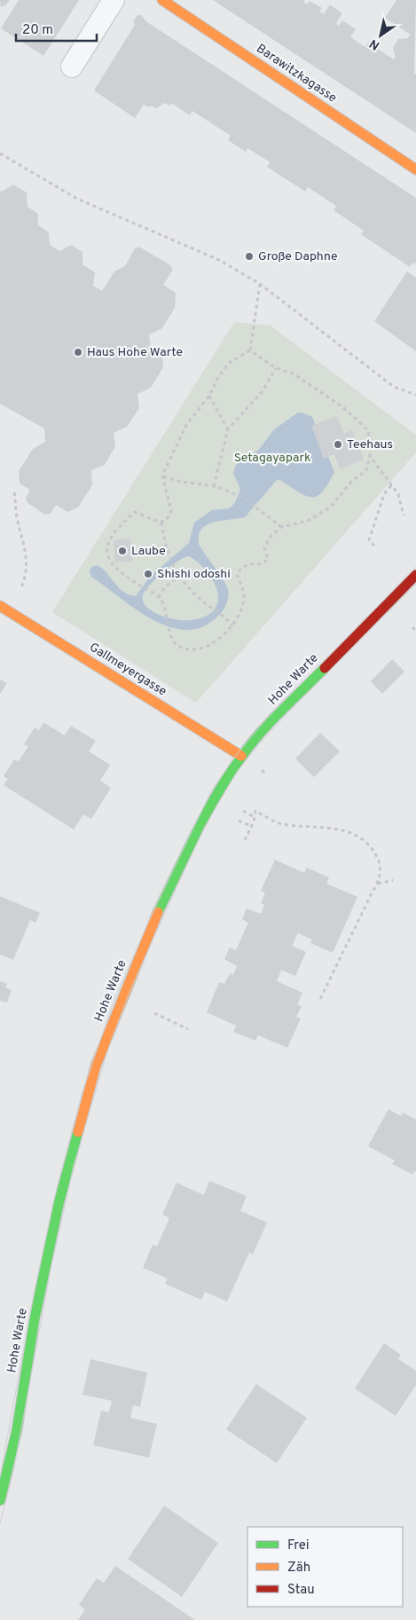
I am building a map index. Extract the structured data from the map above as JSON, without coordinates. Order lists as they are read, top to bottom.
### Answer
{
  "streets": {
    "street": ["Barawitzkagasse", "Gallmeyergasse", "Hohe Warte"]
  },
  "crossings": [
    ["Gallmeyergasse", "Hohe Warte"]
  ],
  "parks": ["Setagayapark"],
  "places": [
    "Große Daphne",
    "Haus Hohe Warte",
    "Teehaus",
    "Laube",
    "Shishi odoshi"
  ],
  "legend": ["Frei", "Zäh", "Stau"],
  "scale_bar": "20 m",
  "north": "bottom left"
}
